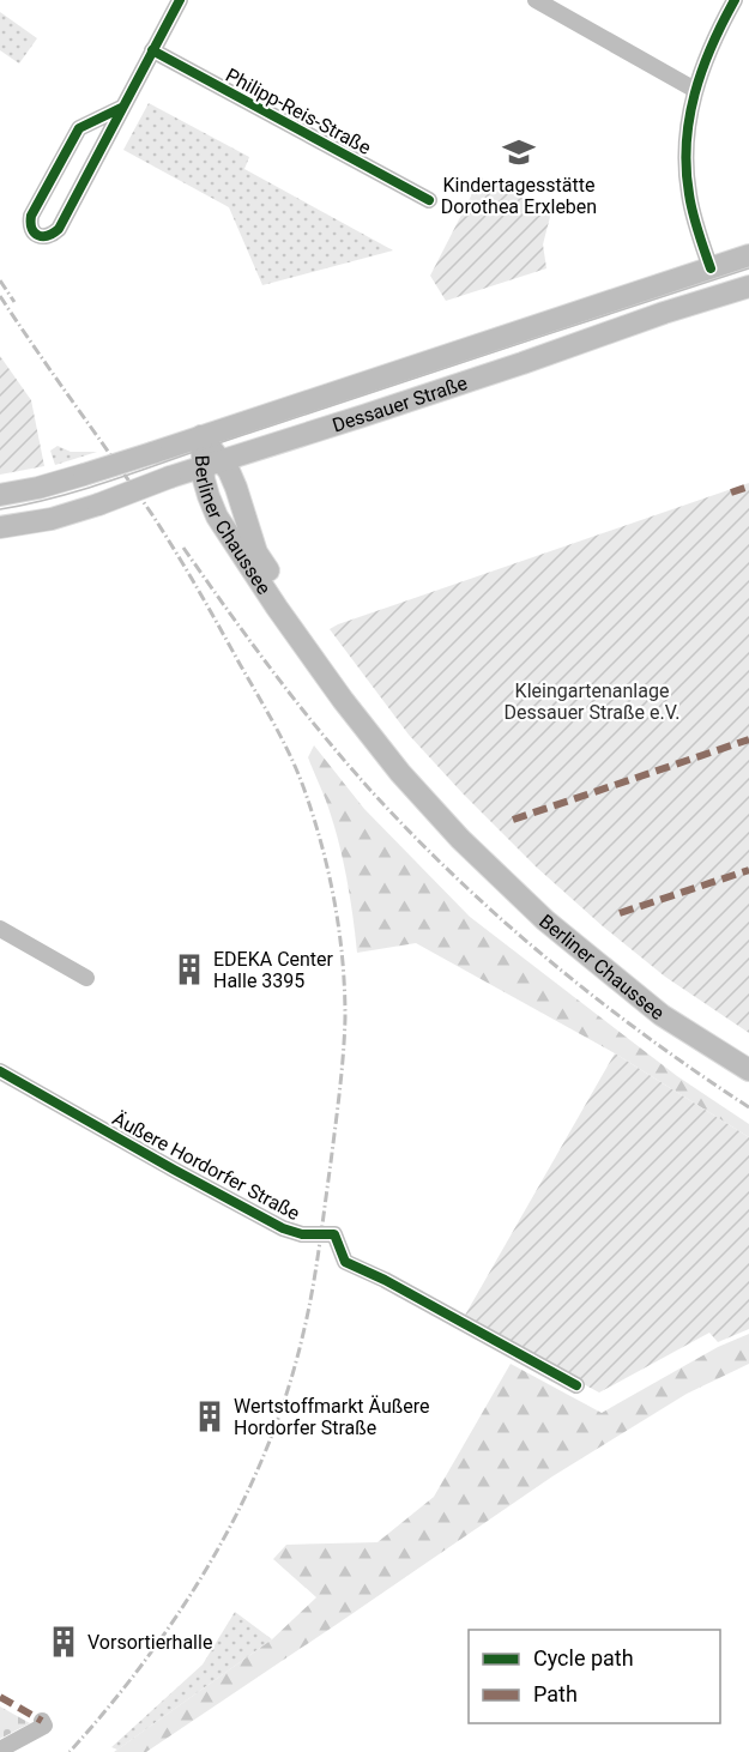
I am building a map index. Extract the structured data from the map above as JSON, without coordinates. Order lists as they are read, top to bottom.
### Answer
{
  "streets": {
    "main road": ["Dessauer Straße", "Berliner Chaussee"],
    "street": ["Philipp-Reis-Straße", "Äußere Hordorfer Straße"]
  },
  "crossings": [
    ["Dessauer Straße", "Berliner Chaussee"]
  ],
  "parks": ["Kleingartenanlage Dessauer Straße e.V."],
  "places": {
    "school or university": ["Kindertagesstätte Dorothea Erxleben"],
    "building": ["EDEKA Center Halle 3395", "Wertstoffmarkt Äußere Hordorfer Straße", "Vorsortierhalle"]
  },
  "legend": ["Cycle path", "Path"]
}
